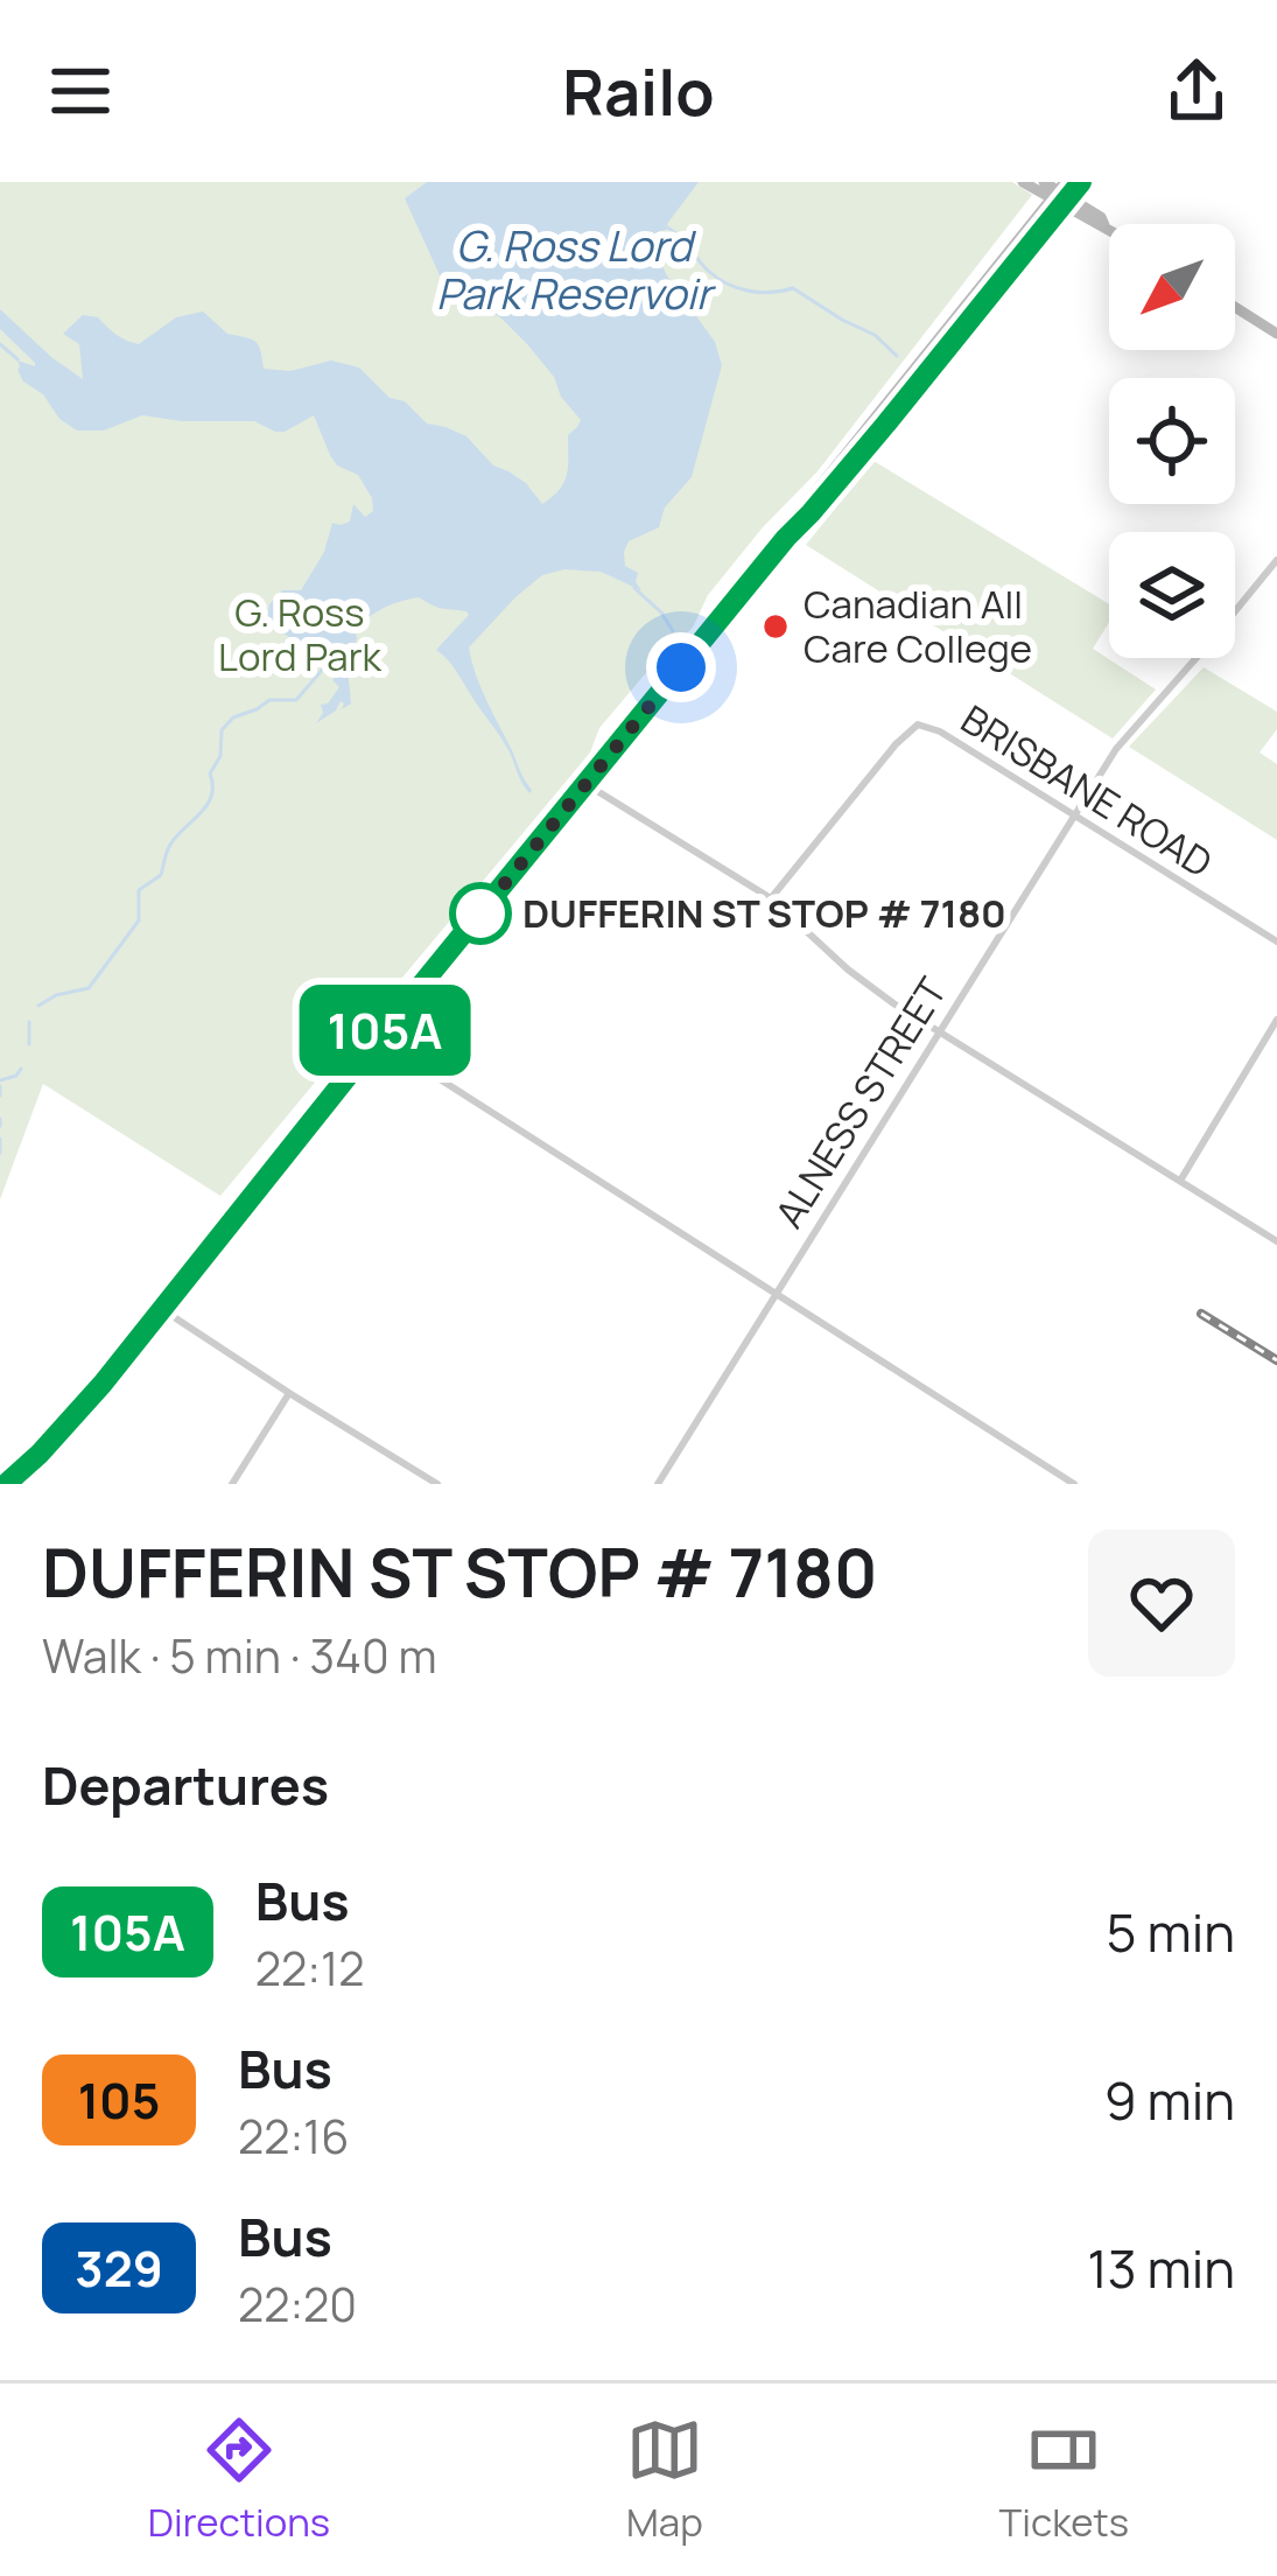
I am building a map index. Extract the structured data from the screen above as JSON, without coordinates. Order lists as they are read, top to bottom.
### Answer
{
  "streets": {
    "street": ["BRISBANE ROAD", "ALNESS STREET"]
  },
  "crossings": [
    ["BRISBANE ROAD", "ALNESS STREET"]
  ],
  "water": ["G. Ross Lord Park Reservoir"],
  "parks": ["G. Ross Lord Park"],
  "places": ["Canadian All Care College", "DUFFERIN ST STOP # 7180"],
  "lines": ["bus line 105A"],
  "north": "bottom left",
  "page": {
    "header": "Railo",
    "on_map": "105A",
    "heading": [
      ["DUFFERIN ST STOP # 7180", "Walk · 5 min · 340 m"],
      "Departures"
    ],
    "list": [
      {
        "mark": "105A",
        "name": "Bus",
        "note": "22:12",
        "value": "5 min"
      },
      {
        "mark": "105",
        "name": "Bus",
        "note": "22:16",
        "value": "9 min"
      },
      {
        "mark": "329",
        "name": "Bus",
        "note": "22:20",
        "value": "13 min"
      }
    ],
    "tabs": ["Directions", "Map", "Tickets"]
  }
}
